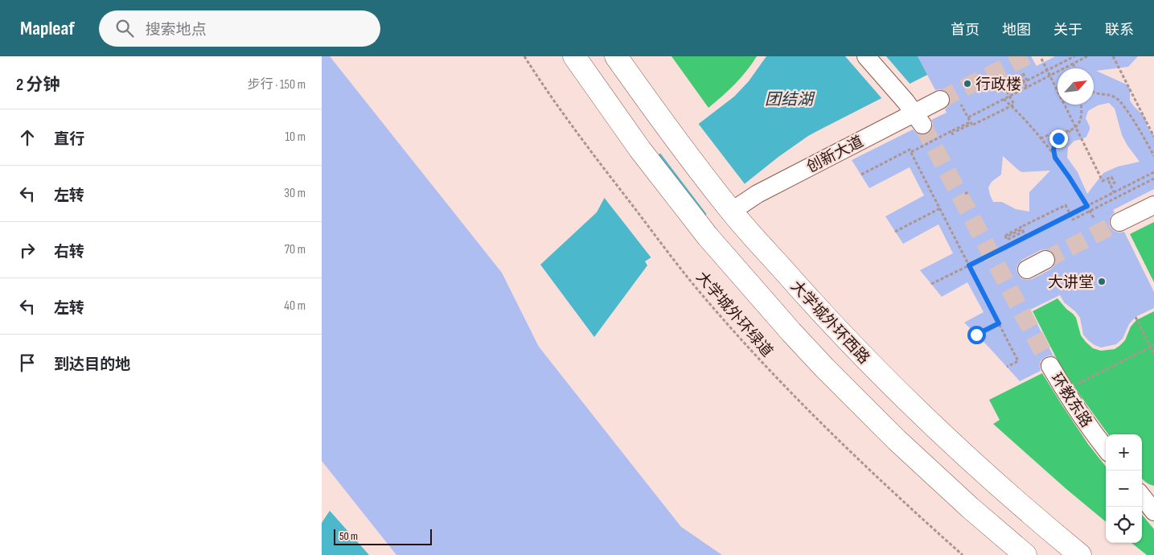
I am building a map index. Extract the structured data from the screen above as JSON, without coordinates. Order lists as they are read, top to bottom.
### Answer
{
  "streets": {
    "main road": ["大学城外环西路"],
    "lane": ["创新大道", "环教东路"],
    "path": ["大学城外环绿道"]
  },
  "crossings": [
    ["创新大道", "大学城外环西路"]
  ],
  "water": ["团结湖"],
  "places": ["行政楼", "大讲堂"],
  "scale_bar": "50 m",
  "north": "top right",
  "page": {
    "header": "Mapleaf",
    "search": "搜索地点",
    "nav": [
      "首页",
      "地图",
      "关于",
      "联系"
    ],
    "heading": ["2 分钟", "步行 · 150 m"],
    "list": [
      ["直行", "10 m"],
      ["左转", "30 m"],
      ["右转", "70 m"],
      ["左转", "40 m"],
      "到达目的地"
    ],
    "map_buttons": ["+", "−"],
    "scale": "50 m"
  }
}
